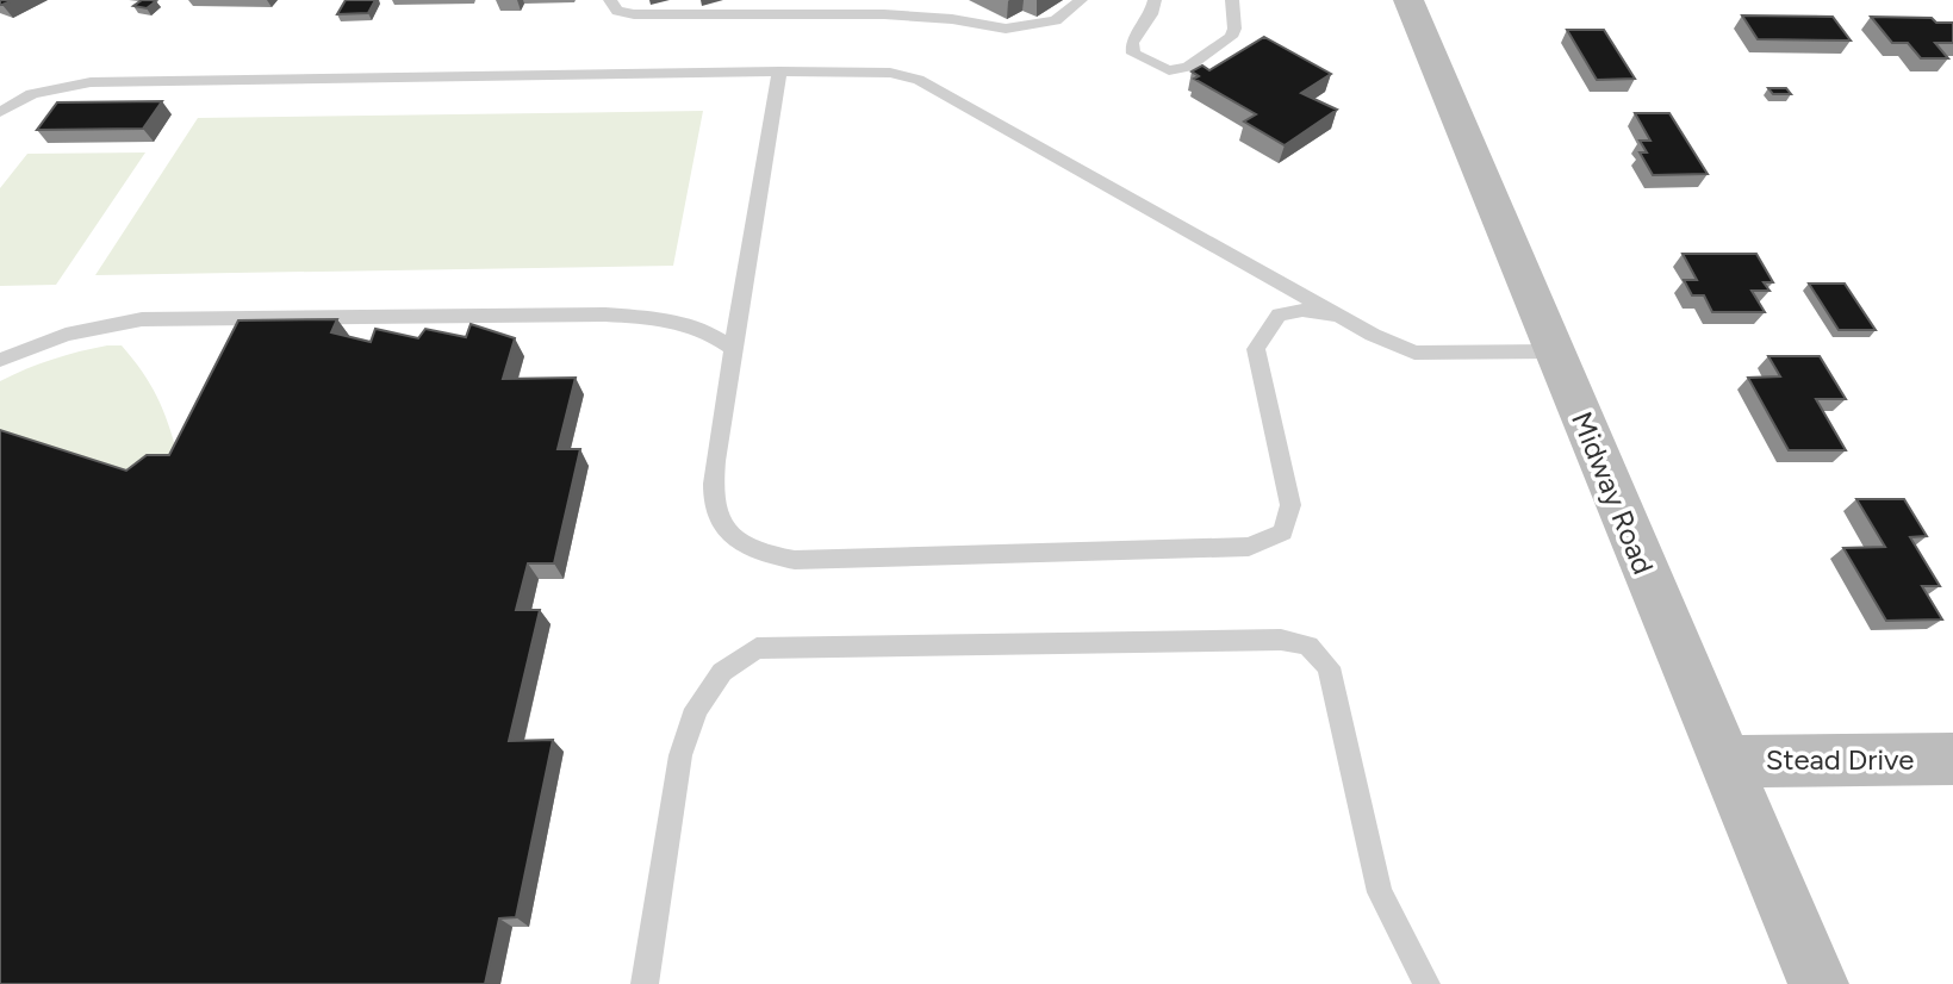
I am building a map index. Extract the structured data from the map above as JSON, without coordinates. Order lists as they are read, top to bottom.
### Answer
{
  "streets": {
    "main road": ["Midway Road", "Stead Drive"]
  },
  "crossings": [
    ["Midway Road", "Stead Drive"]
  ]
}
